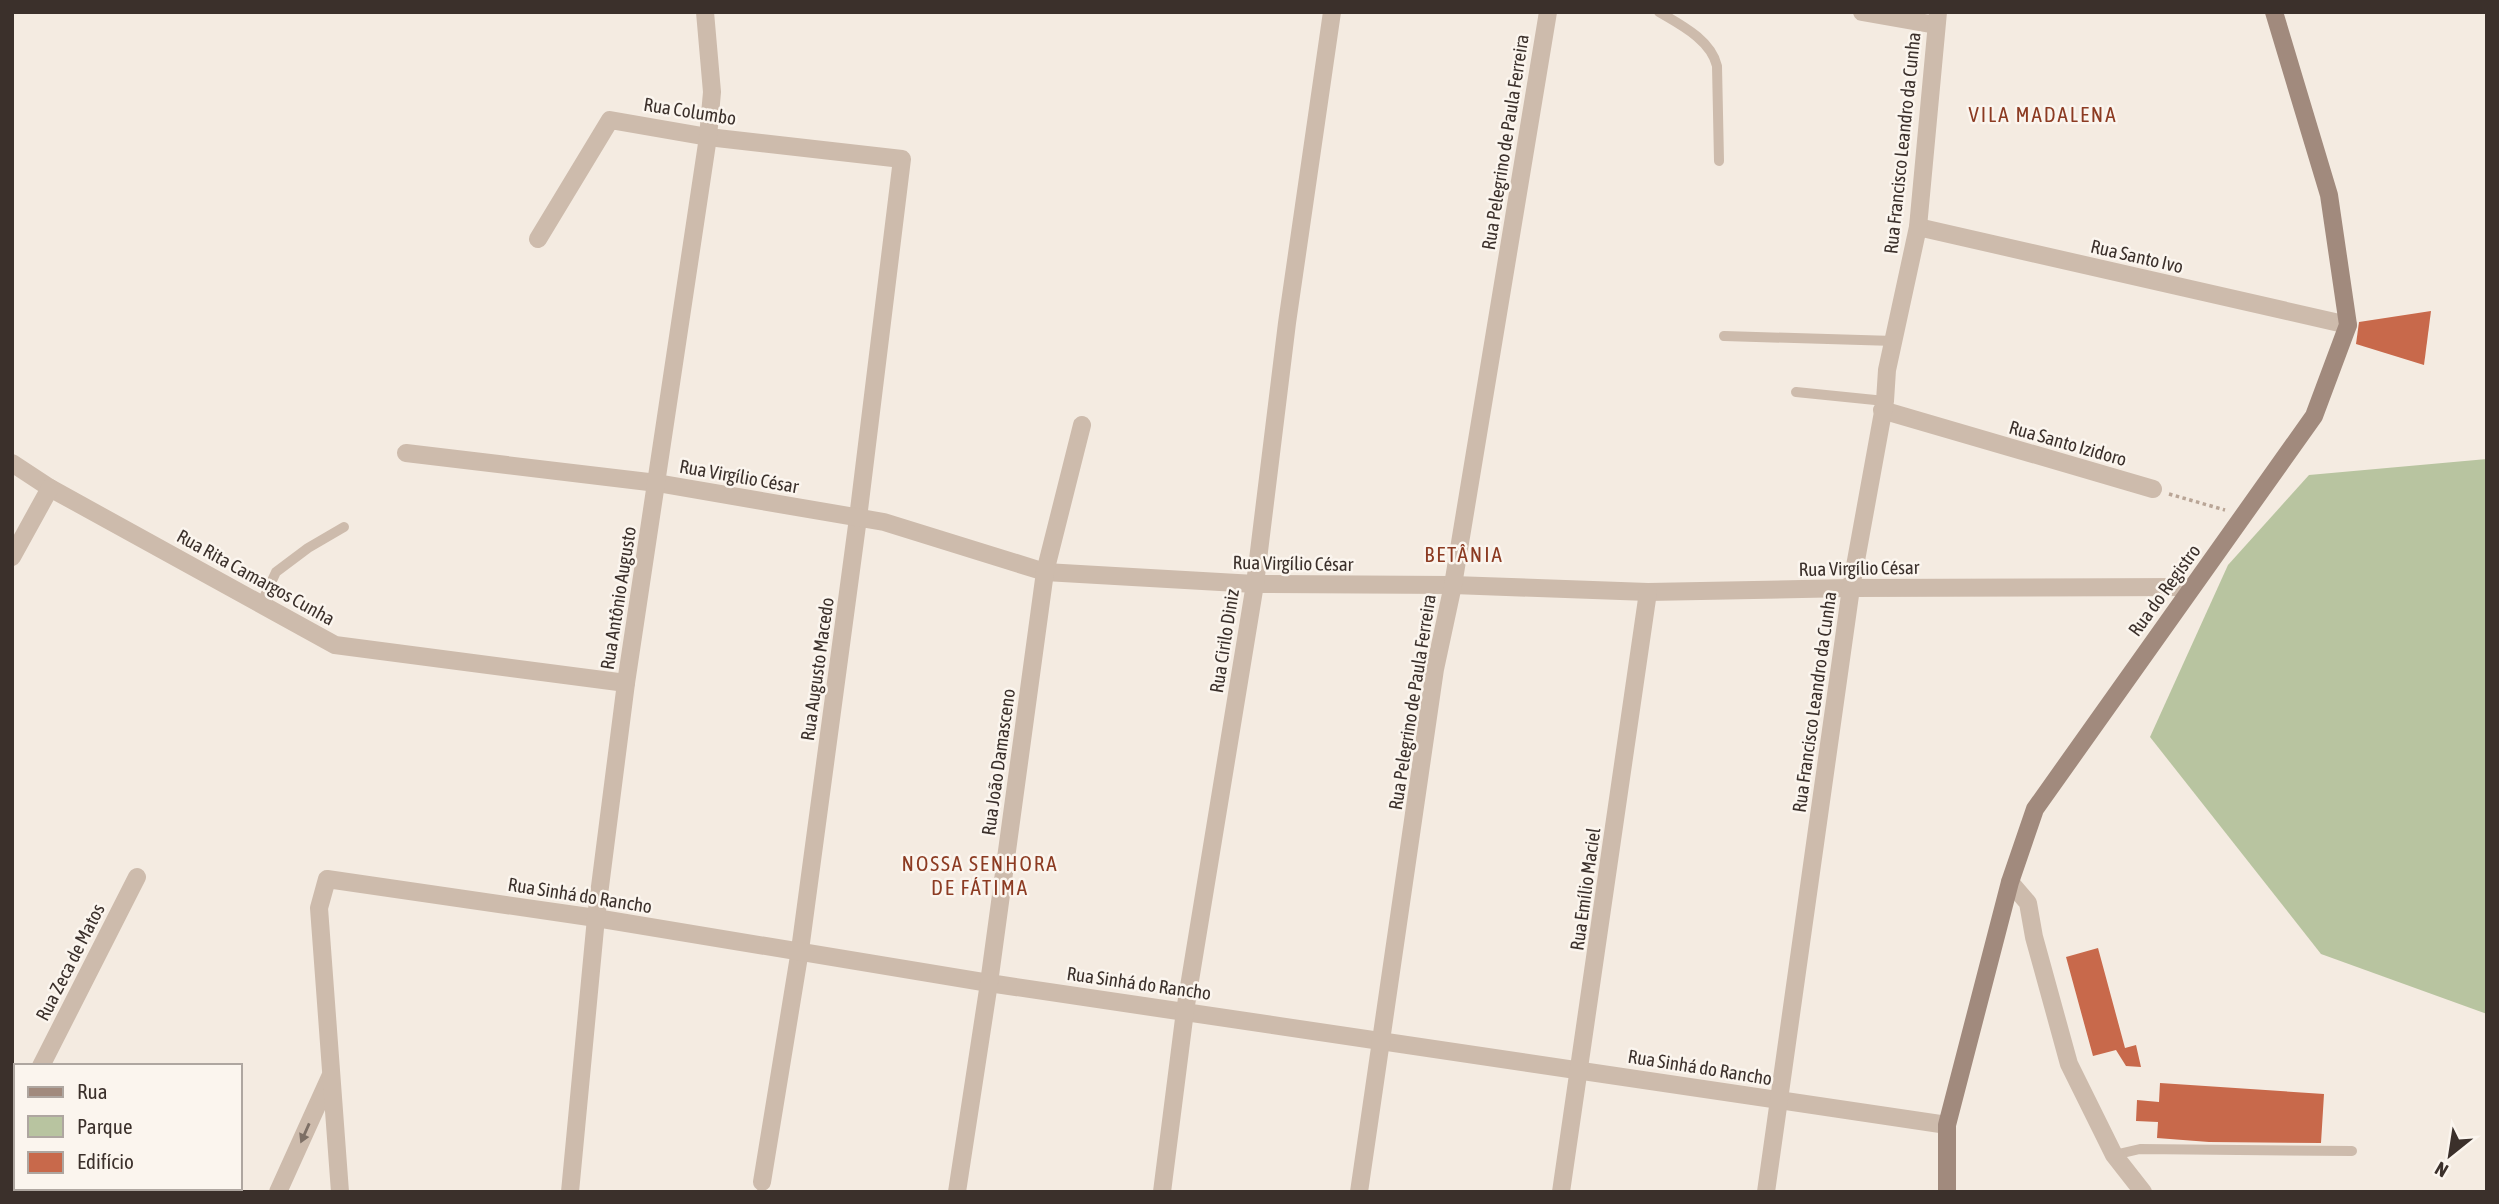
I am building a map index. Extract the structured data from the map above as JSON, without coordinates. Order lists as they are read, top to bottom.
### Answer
{
  "streets": {
    "main road": ["Rua do Registro"],
    "street": [
      "Rua Columbo",
      "Rua Pelegrino de Paula Ferreira",
      "Rua Francisco Leandro da Cunha",
      "Rua Santo Ivo",
      "Rua Santo Izidoro",
      "Rua Virgílio César",
      "Rua Rita Camargos Cunha",
      "Rua Antônio Augusto",
      "Rua Cirilo Diniz",
      "Rua Augusto Macedo",
      "Rua João Damasceno",
      "Rua Emílio Maciel",
      "Rua Sinhá do Rancho",
      "Rua Zeca de Matos"
    ]
  },
  "crossings": [
    ["Rua Columbo", "Rua Antônio Augusto"],
    ["Rua Columbo", "Rua Augusto Macedo"],
    ["Rua Pelegrino de Paula Ferreira", "Rua Virgílio César"],
    ["Rua Pelegrino de Paula Ferreira", "Rua Sinhá do Rancho"],
    ["Rua Francisco Leandro da Cunha", "Rua Santo Ivo"],
    ["Rua Francisco Leandro da Cunha", "Rua Santo Izidoro"],
    ["Rua Francisco Leandro da Cunha", "Rua Virgílio César"],
    ["Rua Francisco Leandro da Cunha", "Rua Sinhá do Rancho"],
    ["Rua Santo Ivo", "Rua do Registro"],
    ["Rua Virgílio César", "Rua do Registro"],
    ["Rua Virgílio César", "Rua Antônio Augusto"],
    ["Rua Virgílio César", "Rua Cirilo Diniz"],
    ["Rua Virgílio César", "Rua Augusto Macedo"],
    ["Rua Virgílio César", "Rua João Damasceno"],
    ["Rua Virgílio César", "Rua Emílio Maciel"],
    ["Rua Rita Camargos Cunha", "Rua Antônio Augusto"],
    ["Rua do Registro", "Rua Sinhá do Rancho"],
    ["Rua Antônio Augusto", "Rua Sinhá do Rancho"],
    ["Rua Cirilo Diniz", "Rua Sinhá do Rancho"],
    ["Rua Augusto Macedo", "Rua Sinhá do Rancho"],
    ["Rua João Damasceno", "Rua Sinhá do Rancho"],
    ["Rua Emílio Maciel", "Rua Sinhá do Rancho"]
  ],
  "districts": ["VILA MADALENA", "BETÂNIA", "NOSSA SENHORA DE FÁTIMA"],
  "legend": ["Rua", "Parque", "Edifício"],
  "north": "bottom left"
}
